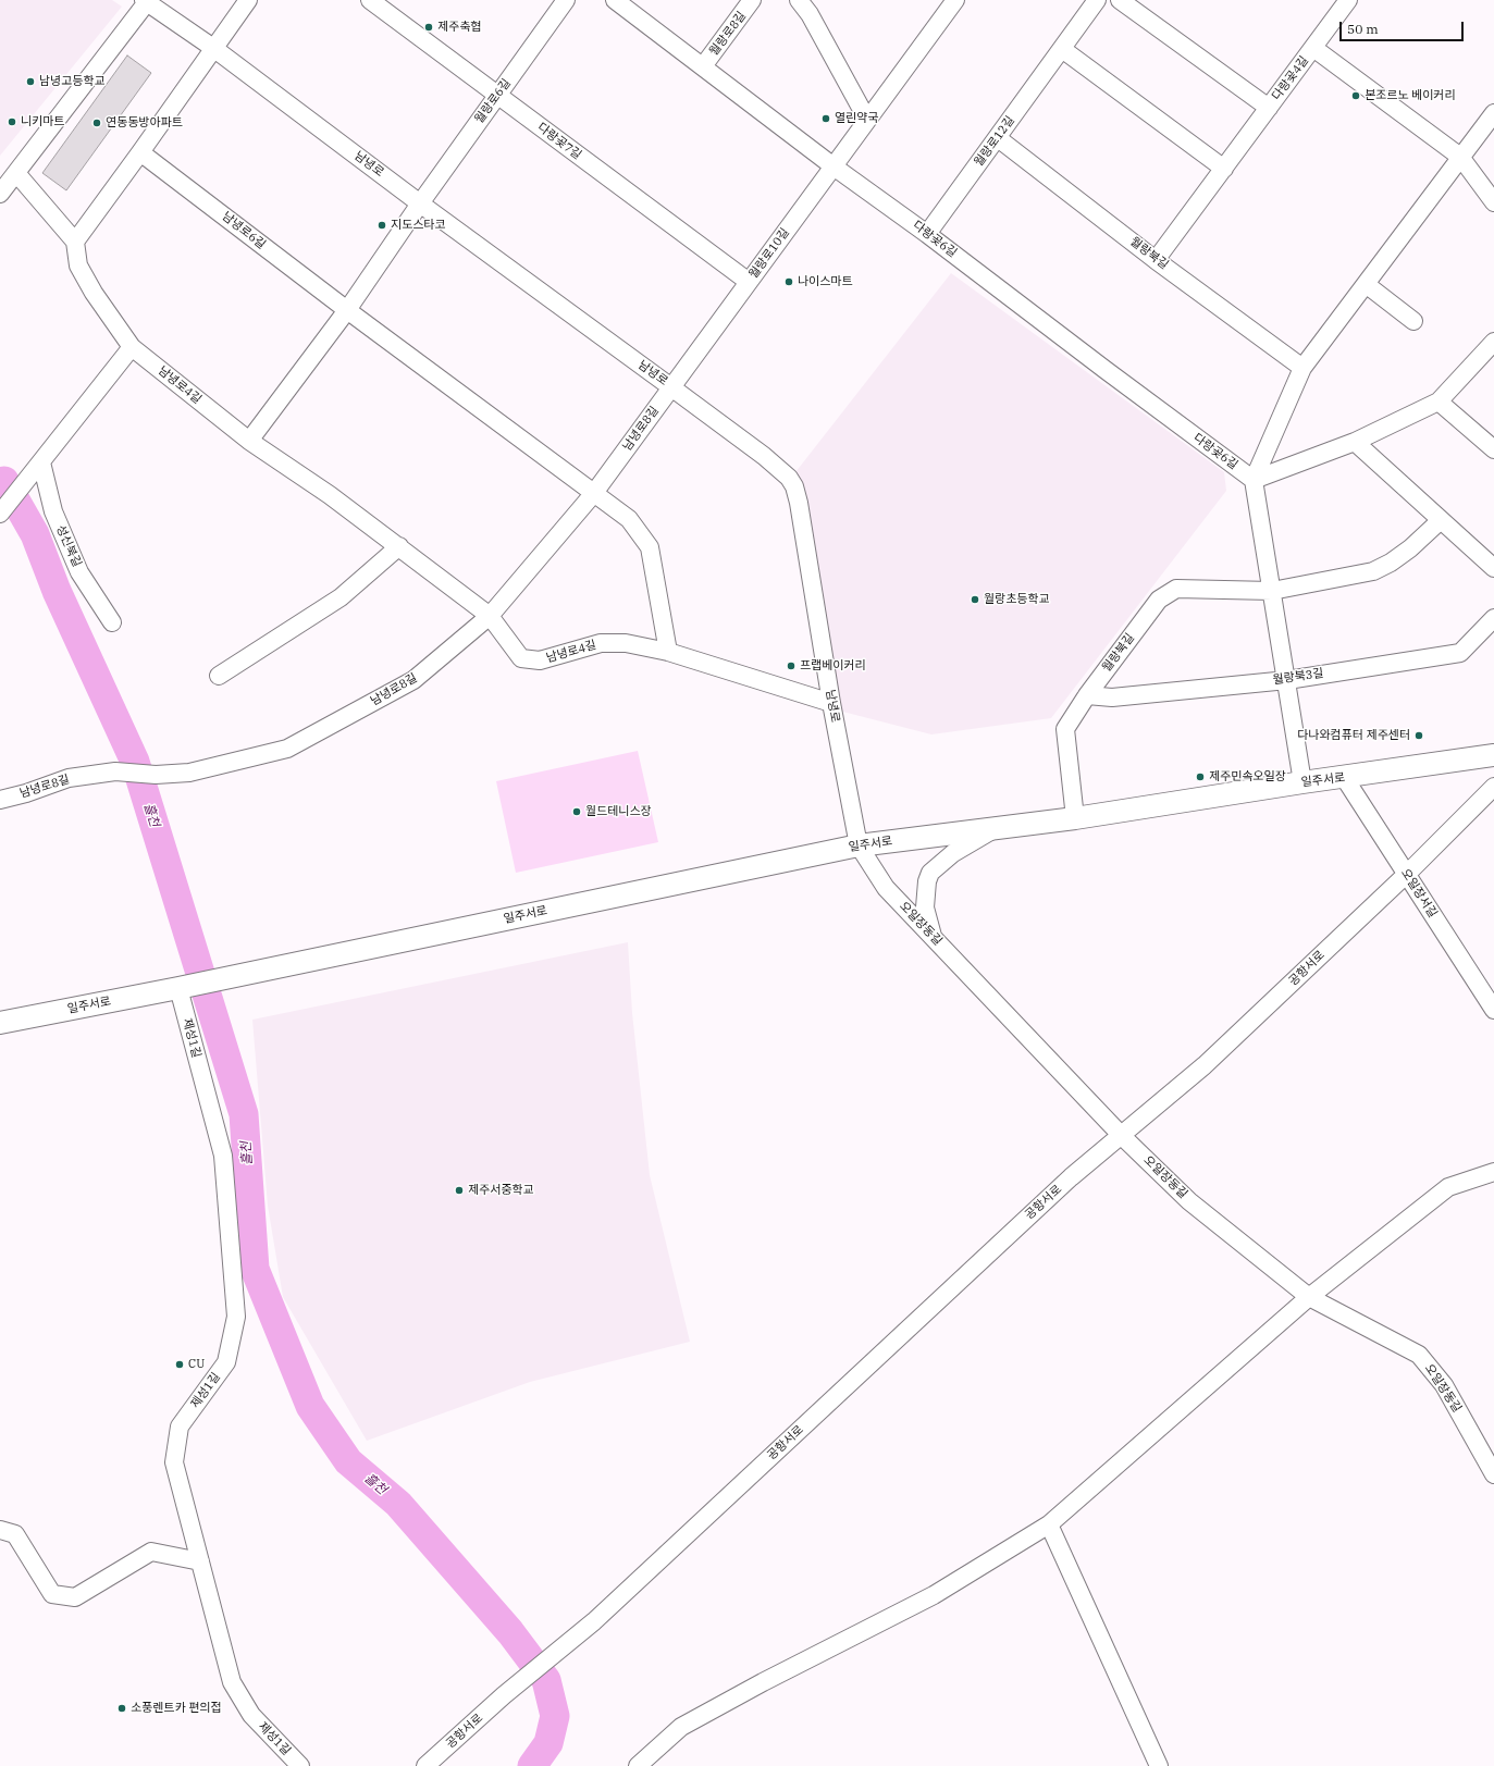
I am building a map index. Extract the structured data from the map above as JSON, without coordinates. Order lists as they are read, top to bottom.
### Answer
{
  "streets": {
    "main road": ["일주서로"],
    "street": [
      "월랑로8길",
      "다랑곶4길",
      "월랑로6길",
      "다랑곶7길",
      "월랑로12길",
      "남녕로",
      "남녕로6길",
      "다랑곶6길",
      "월랑로10길",
      "월랑북길",
      "남녕로4길",
      "남녕로8길",
      "성신북길",
      "월랑북3길",
      "오일장서길",
      "오일장동길",
      "공항서로",
      "제성1길"
    ]
  },
  "crossings": [
    ["월랑로8길", "다랑곶6길"],
    ["다랑곶4길", "월랑북길"],
    ["월랑로6길", "다랑곶7길"],
    ["월랑로6길", "남녕로"],
    ["다랑곶7길", "월랑로10길"],
    ["월랑로12길", "다랑곶6길"],
    ["월랑로12길", "월랑북길"],
    ["남녕로", "월랑로10길"],
    ["남녕로", "남녕로4길"],
    ["남녕로", "남녕로8길"],
    ["남녕로", "일주서로"],
    ["남녕로", "오일장동길"],
    ["남녕로6길", "남녕로8길"],
    ["다랑곶6길", "월랑로10길"],
    ["월랑로10길", "남녕로8길"],
    ["월랑북길", "월랑북3길"],
    ["월랑북길", "일주서로"],
    ["남녕로4길", "남녕로8길"],
    ["일주서로", "오일장서길"],
    ["일주서로", "오일장동길"],
    ["일주서로", "제성1길"],
    ["오일장서길", "공항서로"],
    ["오일장동길", "공항서로"]
  ],
  "water": ["흘천"],
  "places": [
    "제주축협",
    "남녕고등학교",
    "본조르노 베이커리",
    "열린약국",
    "니키마트",
    "연동동방아파트",
    "지도스타코",
    "나이스마트",
    "월랑초등학교",
    "프랩베이커리",
    "다나와컴퓨터 제주센터",
    "제주민속오일장",
    "월드테니스장",
    "제주서중학교",
    "CU",
    "소풍렌트카 편의접"
  ],
  "scale_bar": "50 m"
}
